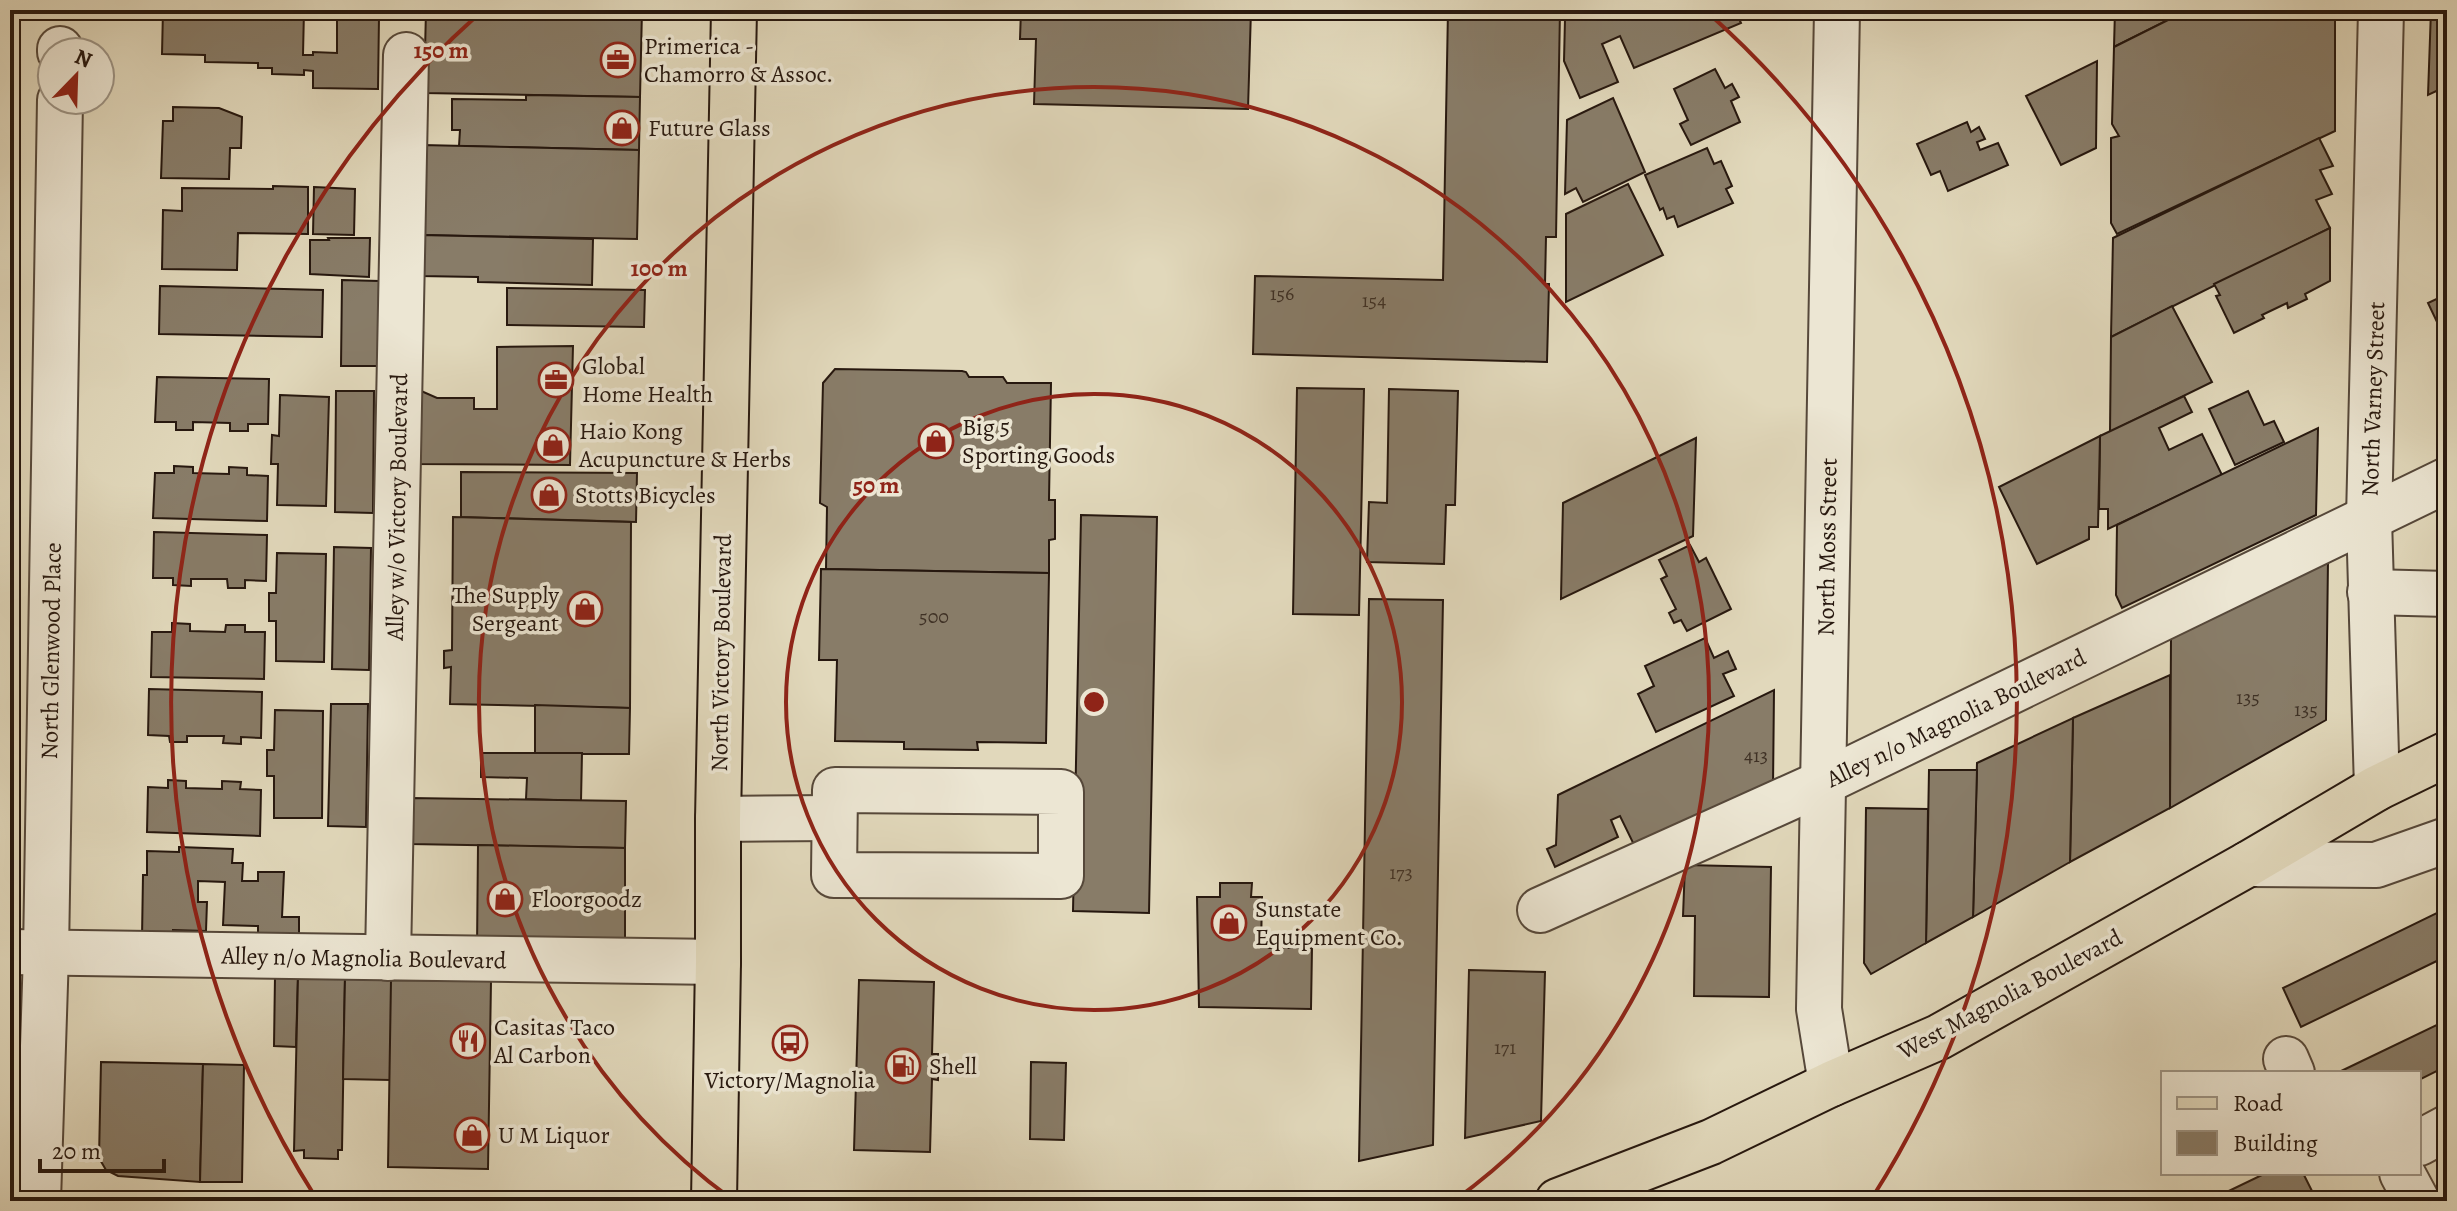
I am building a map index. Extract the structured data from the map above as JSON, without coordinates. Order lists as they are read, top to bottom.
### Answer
{
  "streets": {
    "main road": ["North Victory Boulevard", "West Magnolia Boulevard"],
    "street": [
      "North Varney Street",
      "Alley w/o Victory Boulevard",
      "North Moss Street",
      "North Glenwood Place",
      "Alley n/o Magnolia Boulevard"
    ]
  },
  "crossings": [
    ["North Varney Street", "Alley n/o Magnolia Boulevard"],
    ["North Varney Street", "West Magnolia Boulevard"],
    ["Alley w/o Victory Boulevard", "Alley n/o Magnolia Boulevard"],
    ["North Moss Street", "Alley n/o Magnolia Boulevard"],
    ["North Moss Street", "West Magnolia Boulevard"],
    ["North Glenwood Place", "Alley n/o Magnolia Boulevard"],
    ["North Victory Boulevard", "Alley n/o Magnolia Boulevard"]
  ],
  "places": {
    "office": ["Primerica - Chamorro & Assoc.", "Global Home Health"],
    "shop": [
      "Future Glass",
      "Big 5 Sporting Goods",
      "Haio Kong Acupuncture & Herbs",
      "Stotts Bicycles",
      "The Supply Sergeant",
      "Floorgoodz",
      "Sunstate Equipment Co.",
      "U M Liquor"
    ],
    "restaurant": ["Casitas Taco Al Carbon"],
    "bus stop": ["Victory/Magnolia"],
    "fuel station": ["Shell"]
  },
  "house_numbers": [
    "156",
    "154",
    "500",
    "135",
    "135",
    "413",
    "173",
    "171"
  ],
  "legend": ["Road", "Building"],
  "scale_bar": "20 m",
  "north": "top right",
  "rings": ["150 m", "100 m", "50 m"]
}
